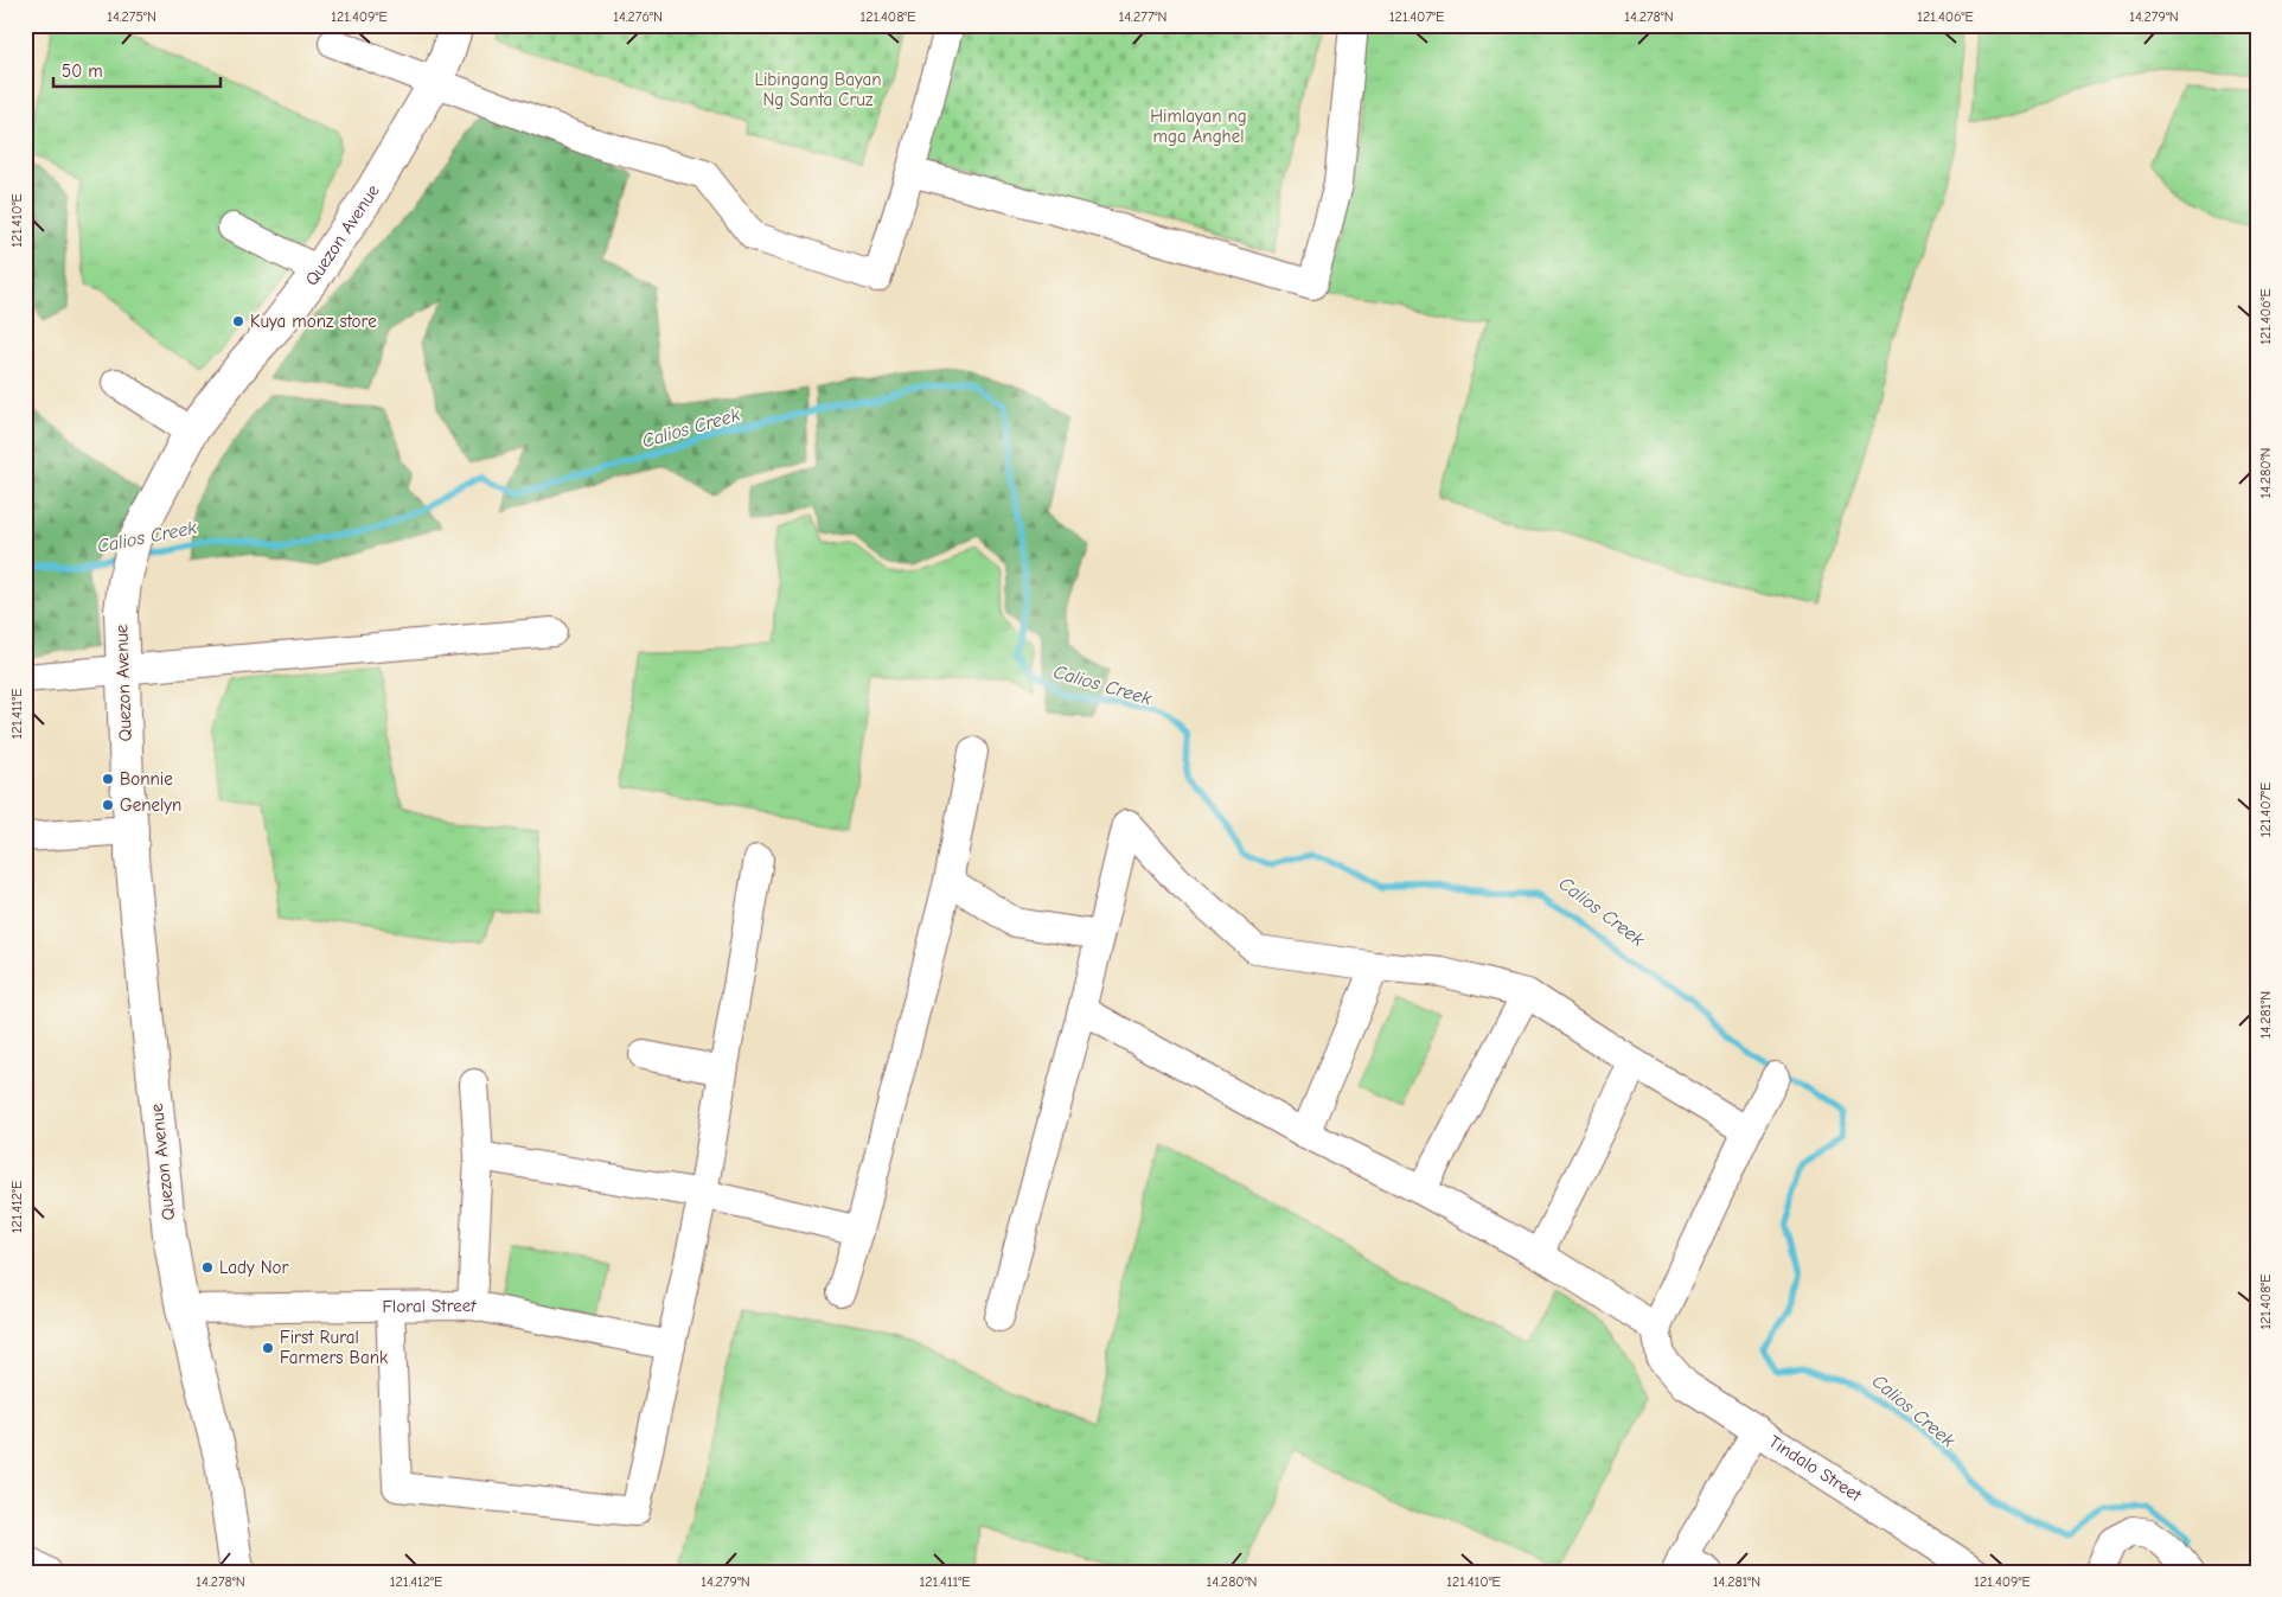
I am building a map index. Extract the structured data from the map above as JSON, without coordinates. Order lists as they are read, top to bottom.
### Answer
{
  "streets": {
    "main road": ["Quezon Avenue"],
    "street": ["Floral Street", "Tindalo Street"]
  },
  "crossings": [
    ["Quezon Avenue", "Floral Street"]
  ],
  "water": ["Calios Creek"],
  "parks": ["Libingang Bayan Ng Santa Cruz", "Himlayan ng mga Anghel"],
  "places": [
    "Kuya monz store",
    "Bonnie",
    "Genelyn",
    "Lady Nor",
    "First Rural Farmers Bank"
  ],
  "scale_bar": "50 m",
  "coordinates": [
    "14.275°N",
    "121.409°E",
    "14.276°N",
    "121.408°E",
    "14.277°N",
    "121.407°E",
    "14.278°N",
    "121.406°E",
    "14.279°N",
    "121.410°E",
    "14.280°N",
    "121.411°E",
    "14.281°N",
    "121.412°E"
  ]
}
